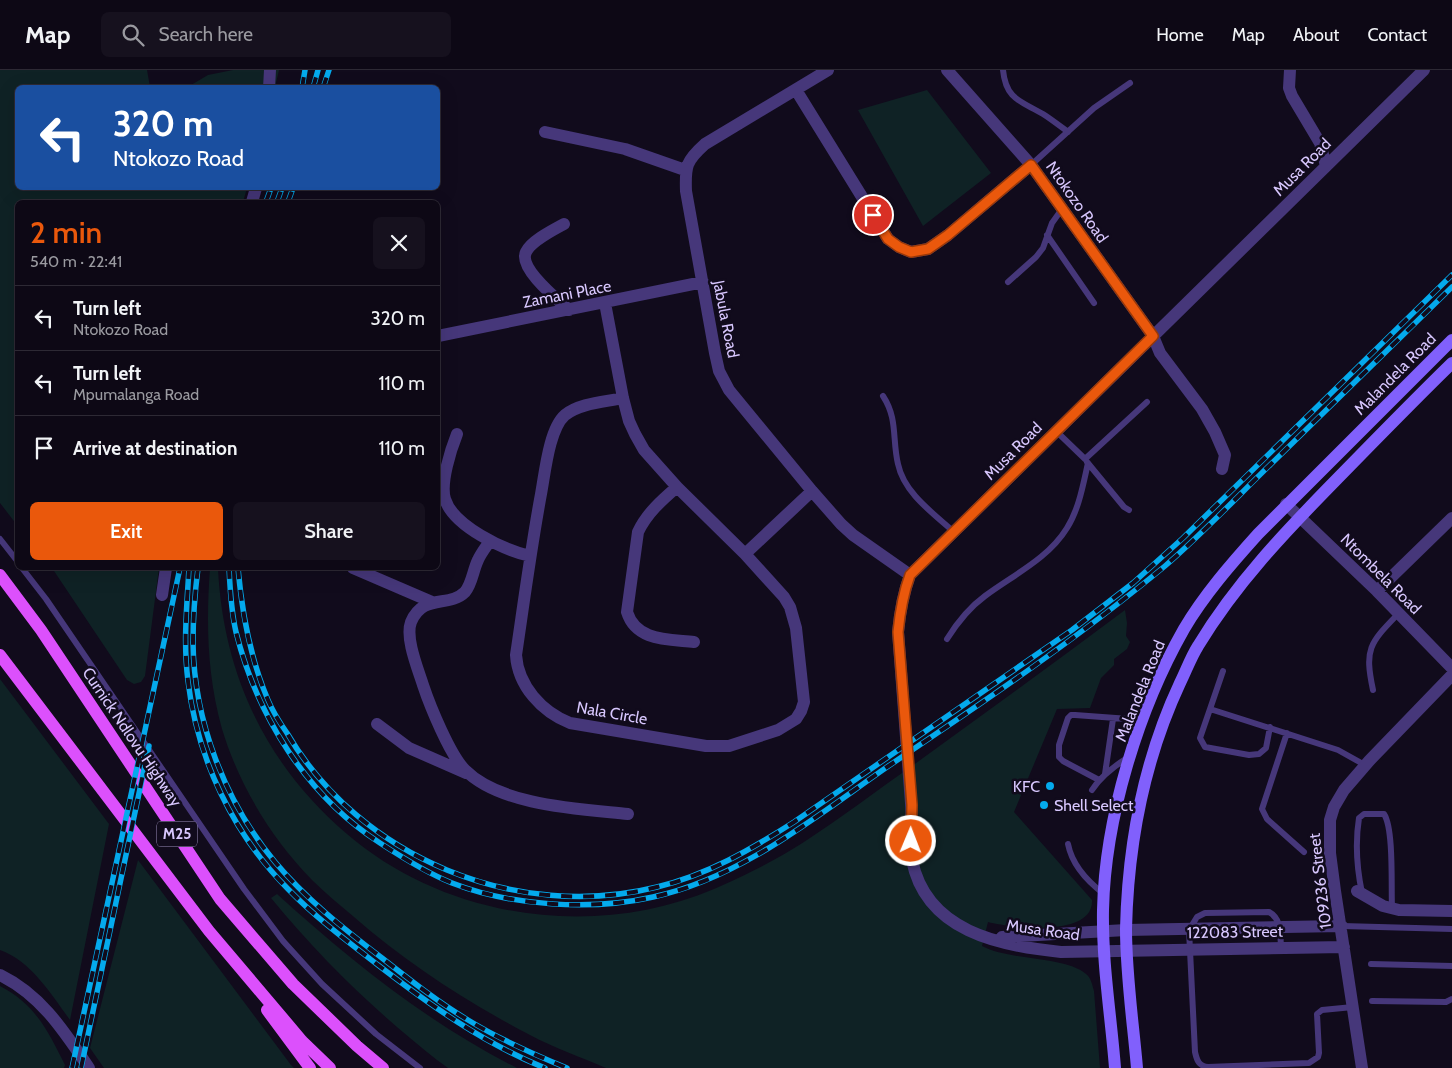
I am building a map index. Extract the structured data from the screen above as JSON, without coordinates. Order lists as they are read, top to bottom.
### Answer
{
  "streets": {
    "main road": ["Malandela Road", "Curnick Ndlovu Highway", "M25"],
    "street": [
      "Musa Road",
      "Ntokozo Road",
      "Zamani Place",
      "Jabula Road",
      "Ntombela Road",
      "Nala Circle",
      "109236 Street",
      "122083 Street"
    ]
  },
  "crossings": [
    ["Musa Road", "Ntokozo Road"],
    ["Musa Road", "Jabula Road"],
    ["Musa Road", "Malandela Road"],
    ["Musa Road", "122083 Street"],
    ["Zamani Place", "Jabula Road"],
    ["Zamani Place", "Nala Circle"],
    ["Malandela Road", "Ntombela Road"],
    ["Malandela Road", "122083 Street"],
    ["109236 Street", "122083 Street"]
  ],
  "places": ["KFC", "Shell Select"],
  "page": {
    "header": "Map",
    "search": "Search here",
    "nav": [
      "Home",
      "Map",
      "About",
      "Contact"
    ],
    "turn": ["320 m", "Ntokozo Road"],
    "heading": ["2 min", "540 m · 22:41"],
    "list": [
      {
        "name": "Turn left",
        "note": "Ntokozo Road",
        "value": "320 m"
      },
      {
        "name": "Turn left",
        "note": "Mpumalanga Road",
        "value": "110 m"
      },
      {
        "name": "Arrive at destination",
        "value": "110 m"
      }
    ],
    "buttons": ["Exit", "Share"]
  }
}
